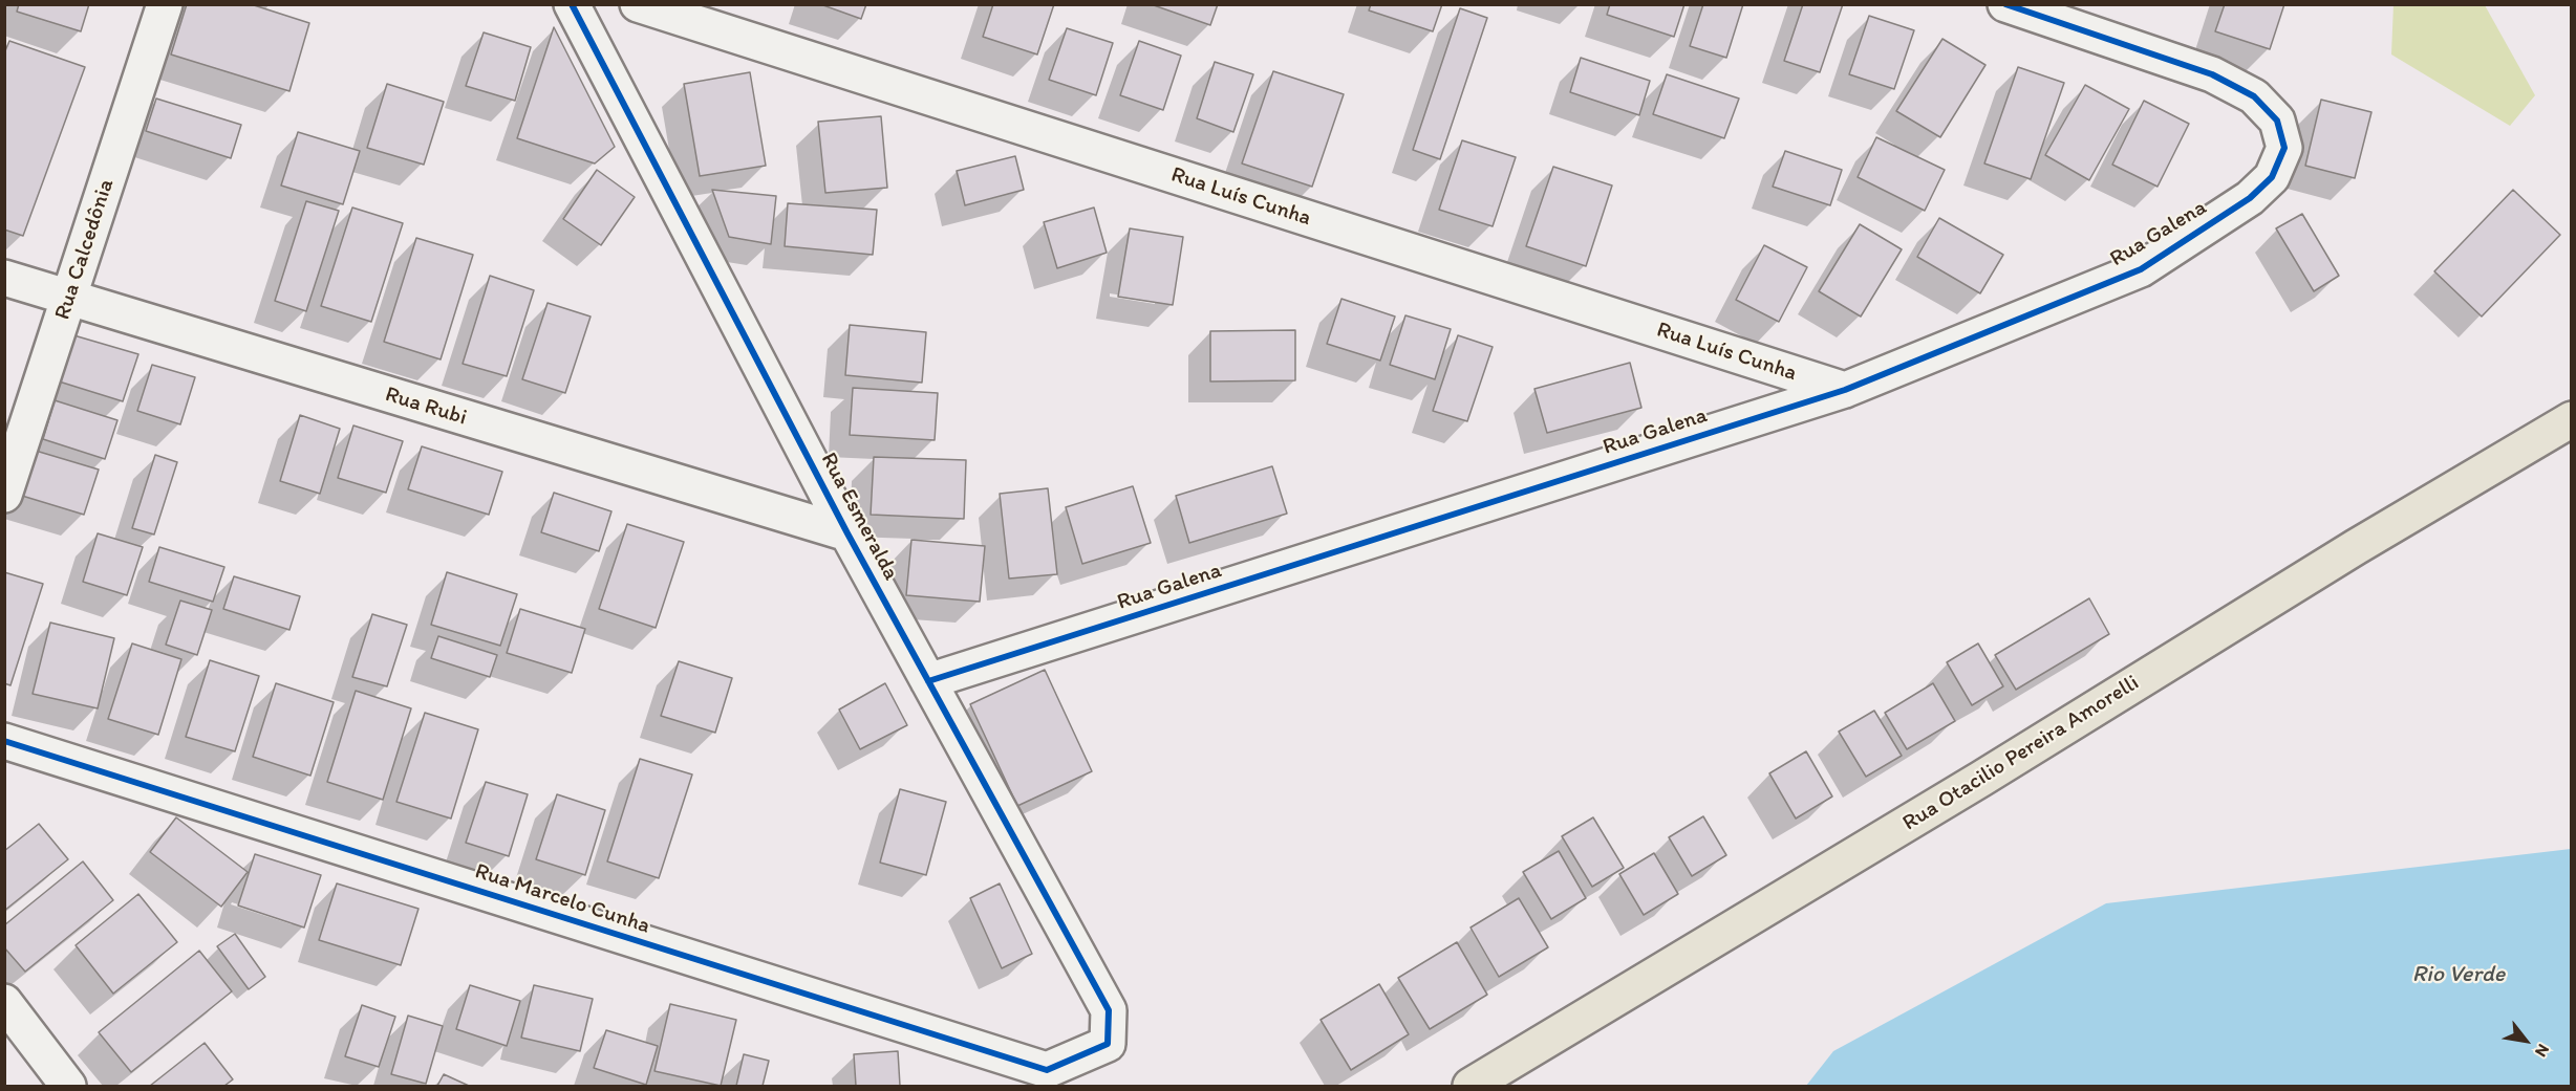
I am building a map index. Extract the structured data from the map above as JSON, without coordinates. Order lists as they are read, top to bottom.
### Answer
{
  "streets": {
    "main road": ["Rua Otacilio Pereira Amorelli"],
    "street": [
      "Rua Luís Cunha",
      "Rua Galena",
      "Rua Calcedônia",
      "Rua Rubi",
      "Rua Esmeralda",
      "Rua Marcelo Cunha"
    ]
  },
  "crossings": [
    ["Rua Luís Cunha", "Rua Galena"],
    ["Rua Galena", "Rua Esmeralda"],
    ["Rua Calcedônia", "Rua Rubi"],
    ["Rua Rubi", "Rua Esmeralda"],
    ["Rua Esmeralda", "Rua Marcelo Cunha"]
  ],
  "water": ["Rio Verde"],
  "north": "bottom right"
}
